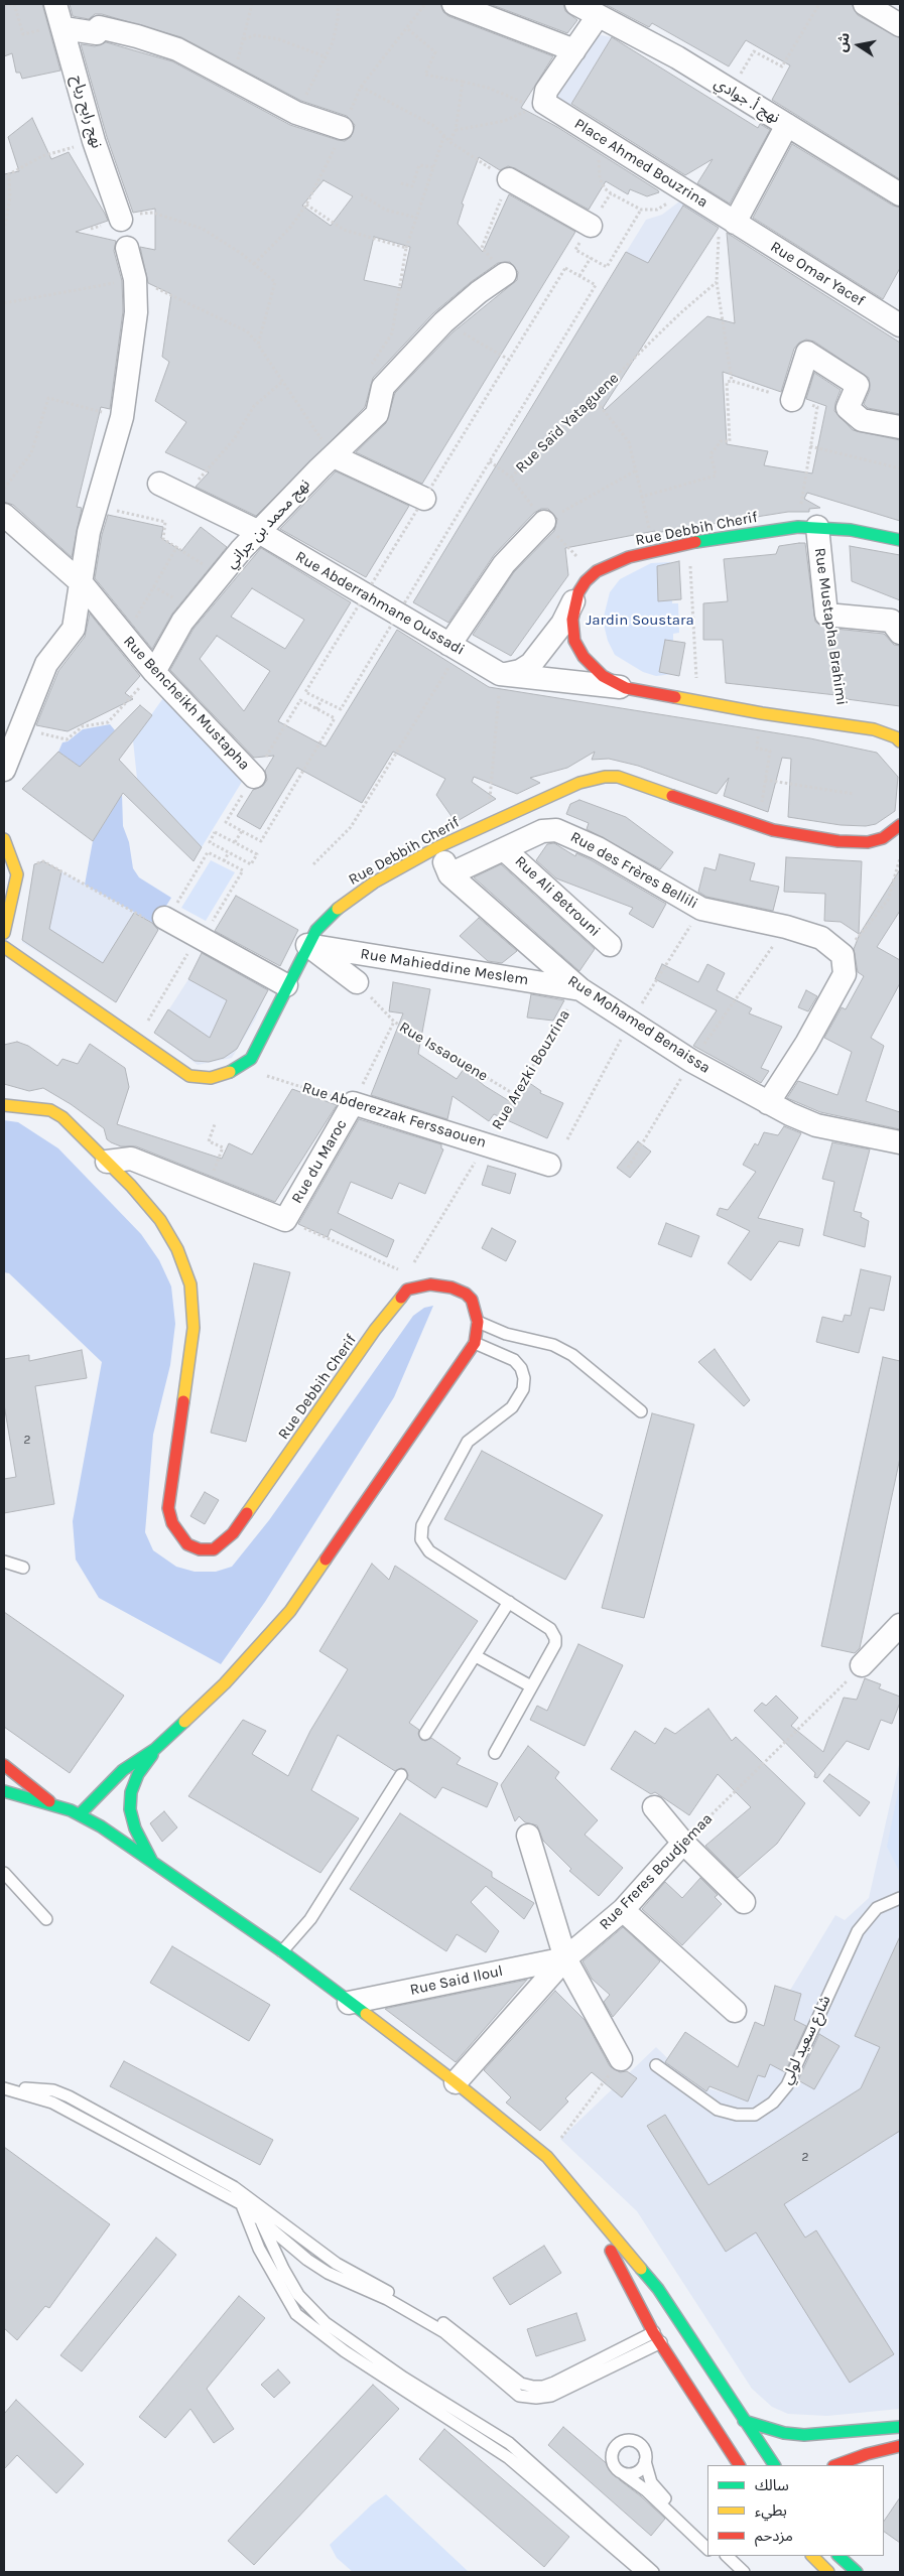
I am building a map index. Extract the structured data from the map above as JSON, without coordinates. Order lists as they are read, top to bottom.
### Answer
{
  "streets": {
    "street": [
      "نهج أ. جوادي",
      "نهج رابح رياح",
      "Place Ahmed Bouzrina",
      "Rue Omar Yacef",
      "نهج محمد بن جراني",
      "Rue Debbih Cherif",
      "Rue Abderrahmane Oussadi",
      "Rue Mustapha Brahimi",
      "Rue Bencheikh Mustapha",
      "Rue des Frères Bellili",
      "Rue Ali Betrouni",
      "Rue Mahieddine Meslem",
      "Rue Mohamed Benaissa",
      "Rue Abderezzak Ferssaouen",
      "Rue du Maroc",
      "Rue Freres Boudjemaa",
      "Rue Said Iloul"
    ],
    "lane": ["شارع سعيد لولي"],
    "path": ["Rue Saïd Yataguene", "Rue Issaouene", "Rue Arezki Bouzrina"]
  },
  "crossings": [
    ["Place Ahmed Bouzrina", "Rue Omar Yacef"],
    ["Rue Saïd Yataguene", "Rue Debbih Cherif"],
    ["نهج محمد بن جراني", "Rue Abderrahmane Oussadi"],
    ["نهج محمد بن جراني", "Rue Bencheikh Mustapha"],
    ["Rue Debbih Cherif", "Rue Mustapha Brahimi"],
    ["Rue Debbih Cherif", "Rue Mahieddine Meslem"],
    ["Rue Debbih Cherif", "Rue Mohamed Benaissa"],
    ["Rue Debbih Cherif", "Rue Abderezzak Ferssaouen"],
    ["Rue des Frères Bellili", "Rue Ali Betrouni"],
    ["Rue des Frères Bellili", "Rue Mohamed Benaissa"],
    ["Rue Mahieddine Meslem", "Rue Mohamed Benaissa"],
    ["Rue Mahieddine Meslem", "Rue Arezki Bouzrina"],
    ["Rue Mohamed Benaissa", "Rue Arezki Bouzrina"],
    ["Rue Issaouene", "Rue Arezki Bouzrina"],
    ["Rue Issaouene", "Rue du Maroc"],
    ["Rue Arezki Bouzrina", "Rue Abderezzak Ferssaouen"],
    ["Rue Abderezzak Ferssaouen", "Rue du Maroc"],
    ["Rue Freres Boudjemaa", "Rue Said Iloul"]
  ],
  "parks": ["Jardin Soustara"],
  "house_numbers": ["2", "2"],
  "legend": ["سالك", "بطيء", "مزدحم"],
  "north": "left"
}
